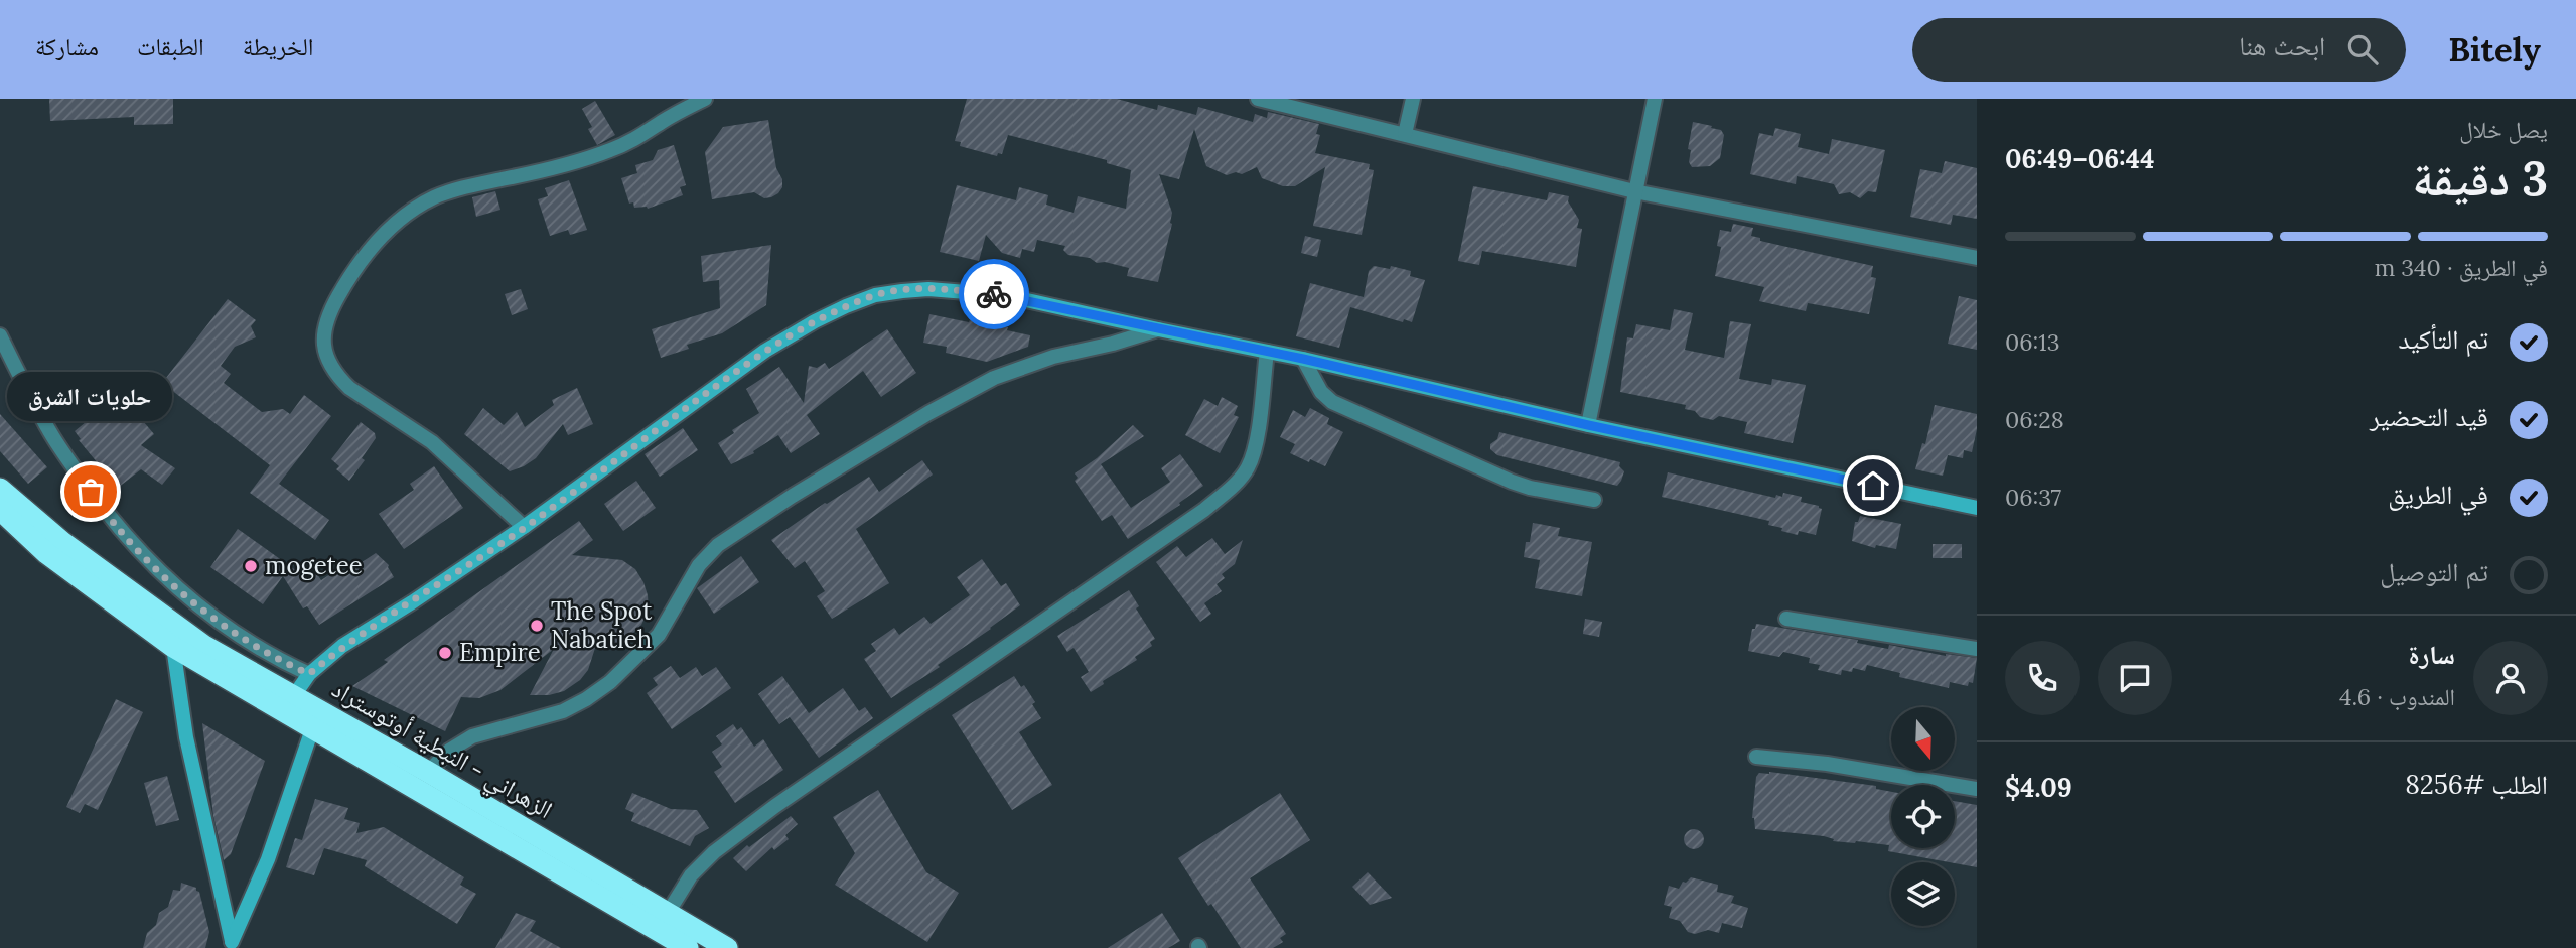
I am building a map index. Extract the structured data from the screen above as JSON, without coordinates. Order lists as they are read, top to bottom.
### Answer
{
  "streets": {
    "highway": ["الزهراني - النبطية أوتوستراد"]
  },
  "places": [
    "حلويات الشرق",
    "mogetee",
    "The Spot Nabatieh",
    "Empire"
  ],
  "north": "bottom",
  "page": {
    "header": "Bitely",
    "search": "ابحث هنا",
    "nav": ["الخريطة", "الطبقات", "مشاركة"],
    "heading": ["3 دقيقة", "يصل خلال", "06:44–06:49"],
    "panel": [
      "سارة",
      "المندوب · 4.6",
      "الطلب #8256",
      "$4.09"
    ],
    "bar": "في الطريق · 340 m",
    "list": [
      ["تم التأكيد", "06:13"],
      ["قيد التحضير", "06:28"],
      ["في الطريق", "06:37"],
      "تم التوصيل"
    ],
    "bubble": "حلويات الشرق"
  }
}
